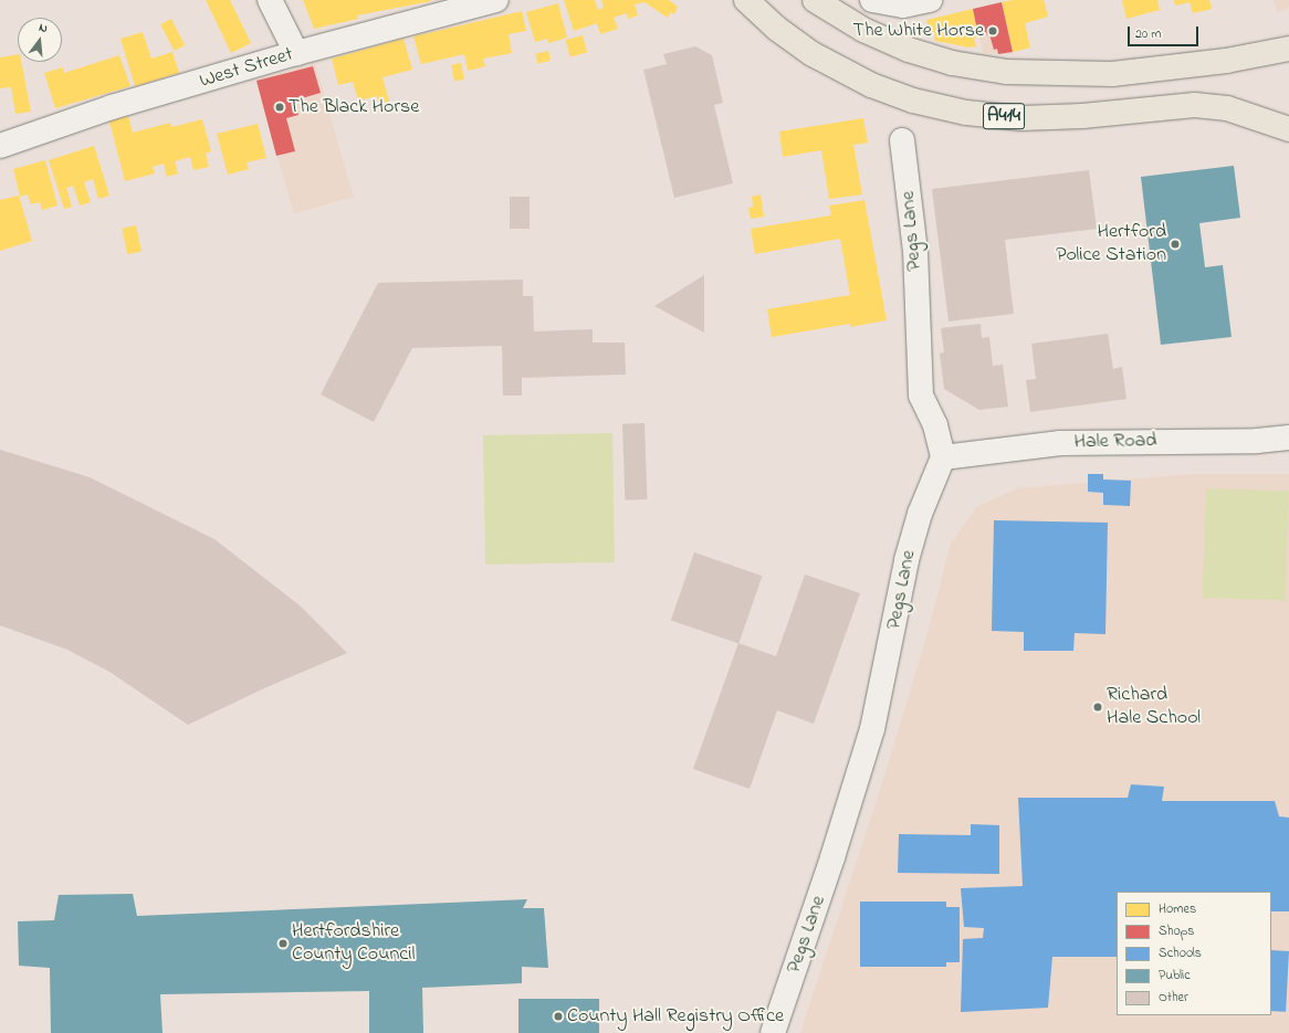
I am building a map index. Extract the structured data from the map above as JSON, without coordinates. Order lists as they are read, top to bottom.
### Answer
{
  "streets": {
    "highway": ["A414"],
    "street": ["West Street", "Pegs Lane", "Hale Road"]
  },
  "crossings": [
    ["Pegs Lane", "Hale Road"]
  ],
  "places": [
    "The White Horse",
    "The Black Horse",
    "Hertford Police Station",
    "Richard Hale School",
    "Hertfordshire County Council",
    "County Hall Registry Office"
  ],
  "legend": [
    "Homes",
    "Shops",
    "Schools",
    "Public",
    "Other"
  ],
  "scale_bar": "20 m",
  "north": "top"
}
